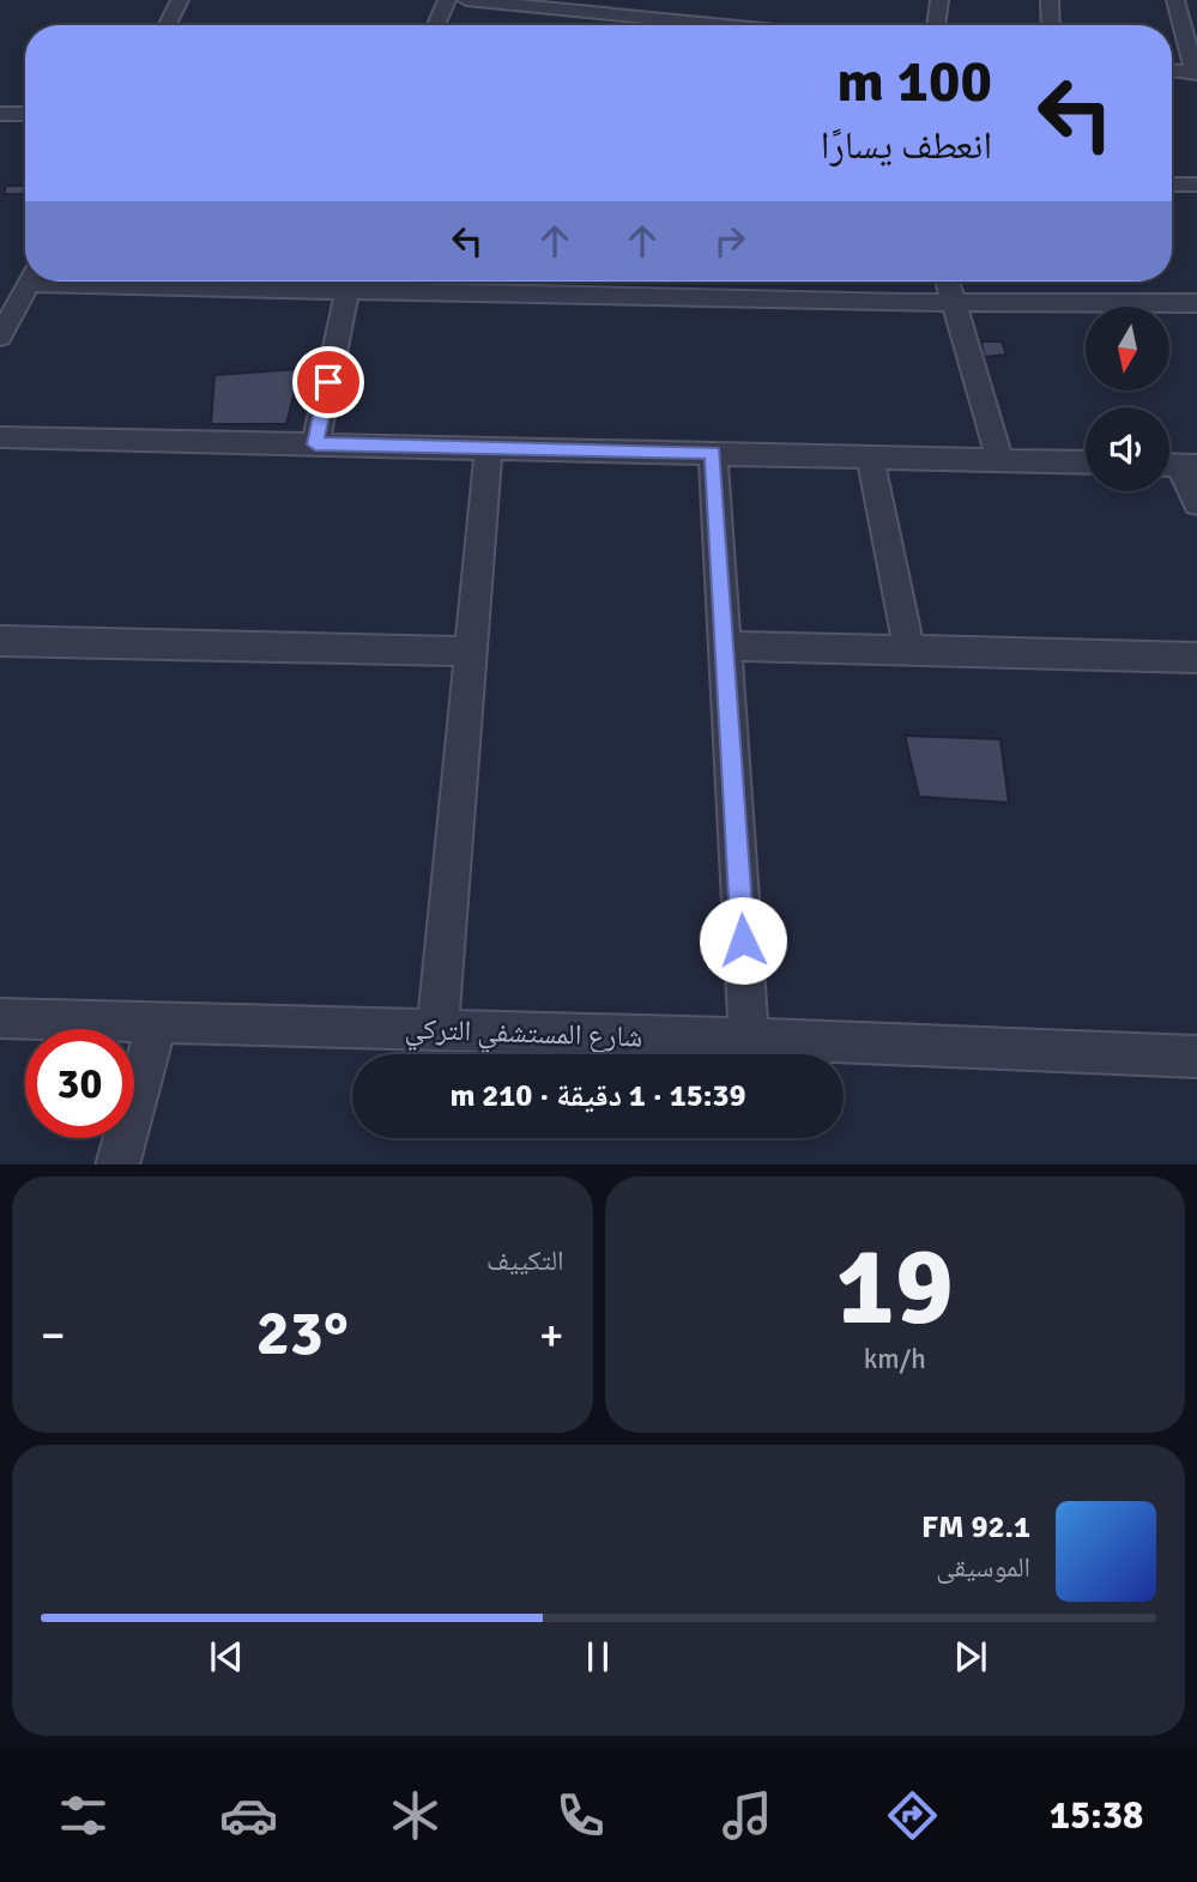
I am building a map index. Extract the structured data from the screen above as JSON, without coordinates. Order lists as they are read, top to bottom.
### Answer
{
  "streets": {
    "street": ["شارع المستشفي التركي"]
  },
  "north": "bottom",
  "page": {
    "turn": ["100 m", "انعطف يسارًا"],
    "limit": "30",
    "trip": "15:39 · 1 دقيقة · 210 m",
    "tile": [
      ["19", "km/h"],
      "التكييف"
    ],
    "heat": ["−", "23°", "+"],
    "song": ["92.1 FM", "الموسيقى"],
    "tabs": "15:38"
  }
}
